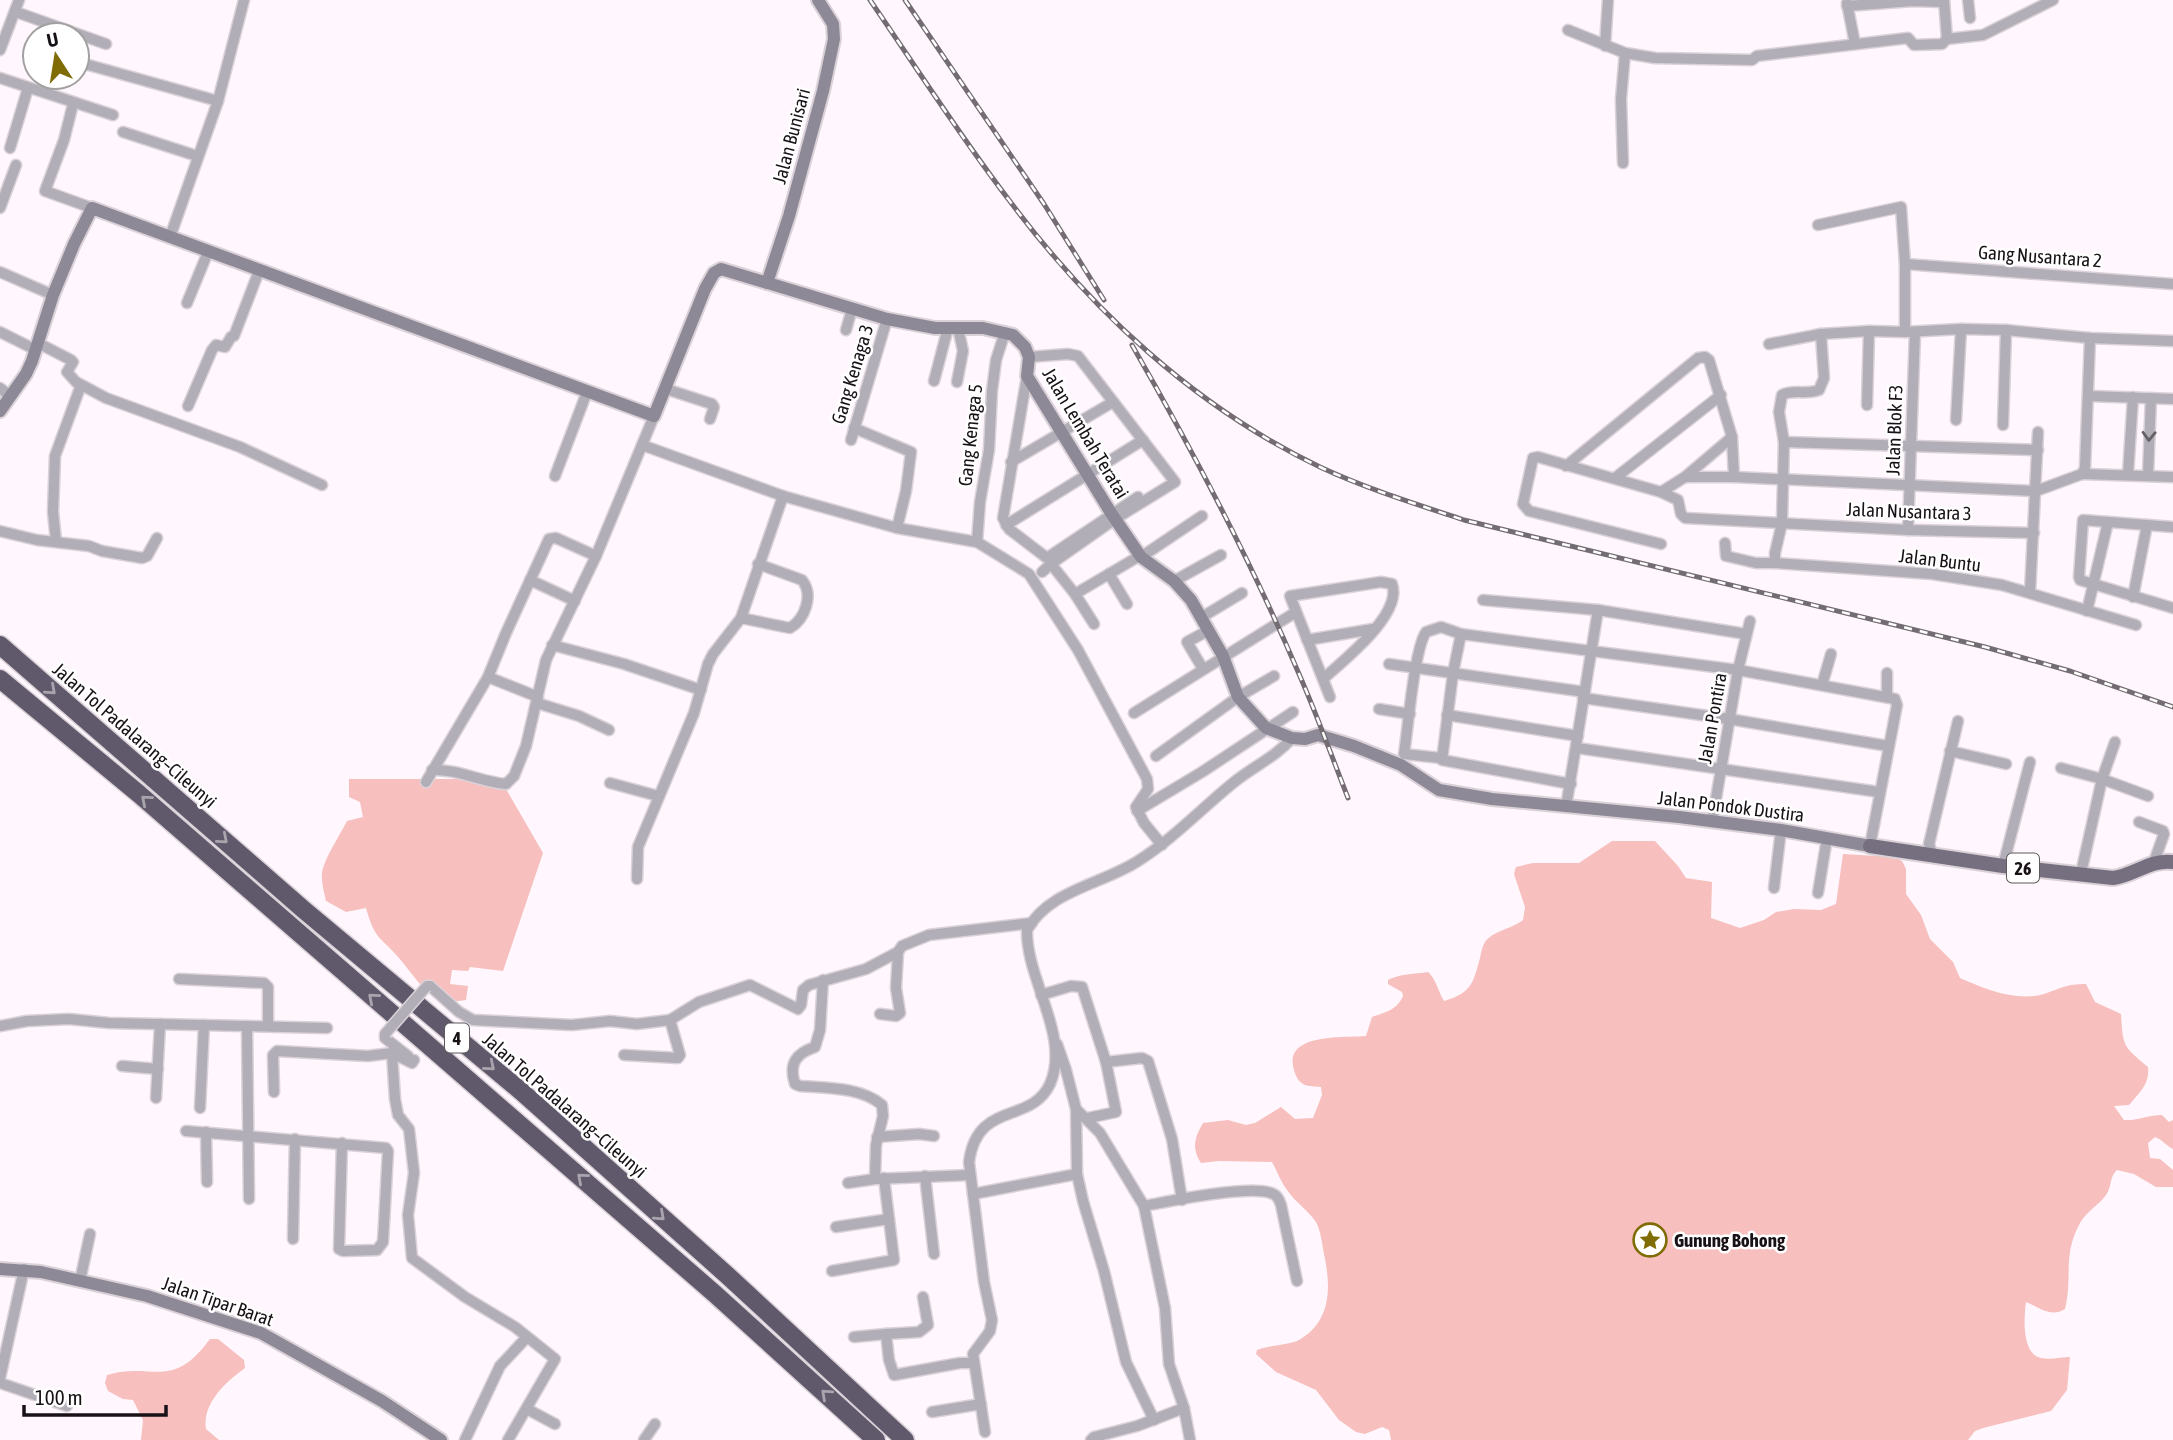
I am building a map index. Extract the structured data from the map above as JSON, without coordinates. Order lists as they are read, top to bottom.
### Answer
{
  "streets": {
    "highway": ["Jalan Tol Padalarang–Cileunyi", "4"],
    "main road": [
      "Jalan Bunisari",
      "Jalan Lembah Teratai",
      "Jalan Pondok Dustira",
      "26",
      "Jalan Tipar Barat"
    ],
    "street": [
      "Gang Nusantara 2",
      "Gang Kenaga 3",
      "Jalan Blok F3",
      "Gang Kenaga 5",
      "Jalan Nusantara 3",
      "Jalan Buntu",
      "Jalan Pontira"
    ]
  },
  "crossings": [
    ["Gang Nusantara 2", "Jalan Blok F3"],
    ["Jalan Blok F3", "Jalan Nusantara 3"],
    ["Jalan Lembah Teratai", "Gang Kenaga 5"],
    ["Jalan Lembah Teratai", "Jalan Pondok Dustira"],
    ["Jalan Pontira", "Jalan Pondok Dustira"]
  ],
  "places": {
    "place": ["Gunung Bohong"]
  },
  "scale_bar": "100 m",
  "north": "top"
}
